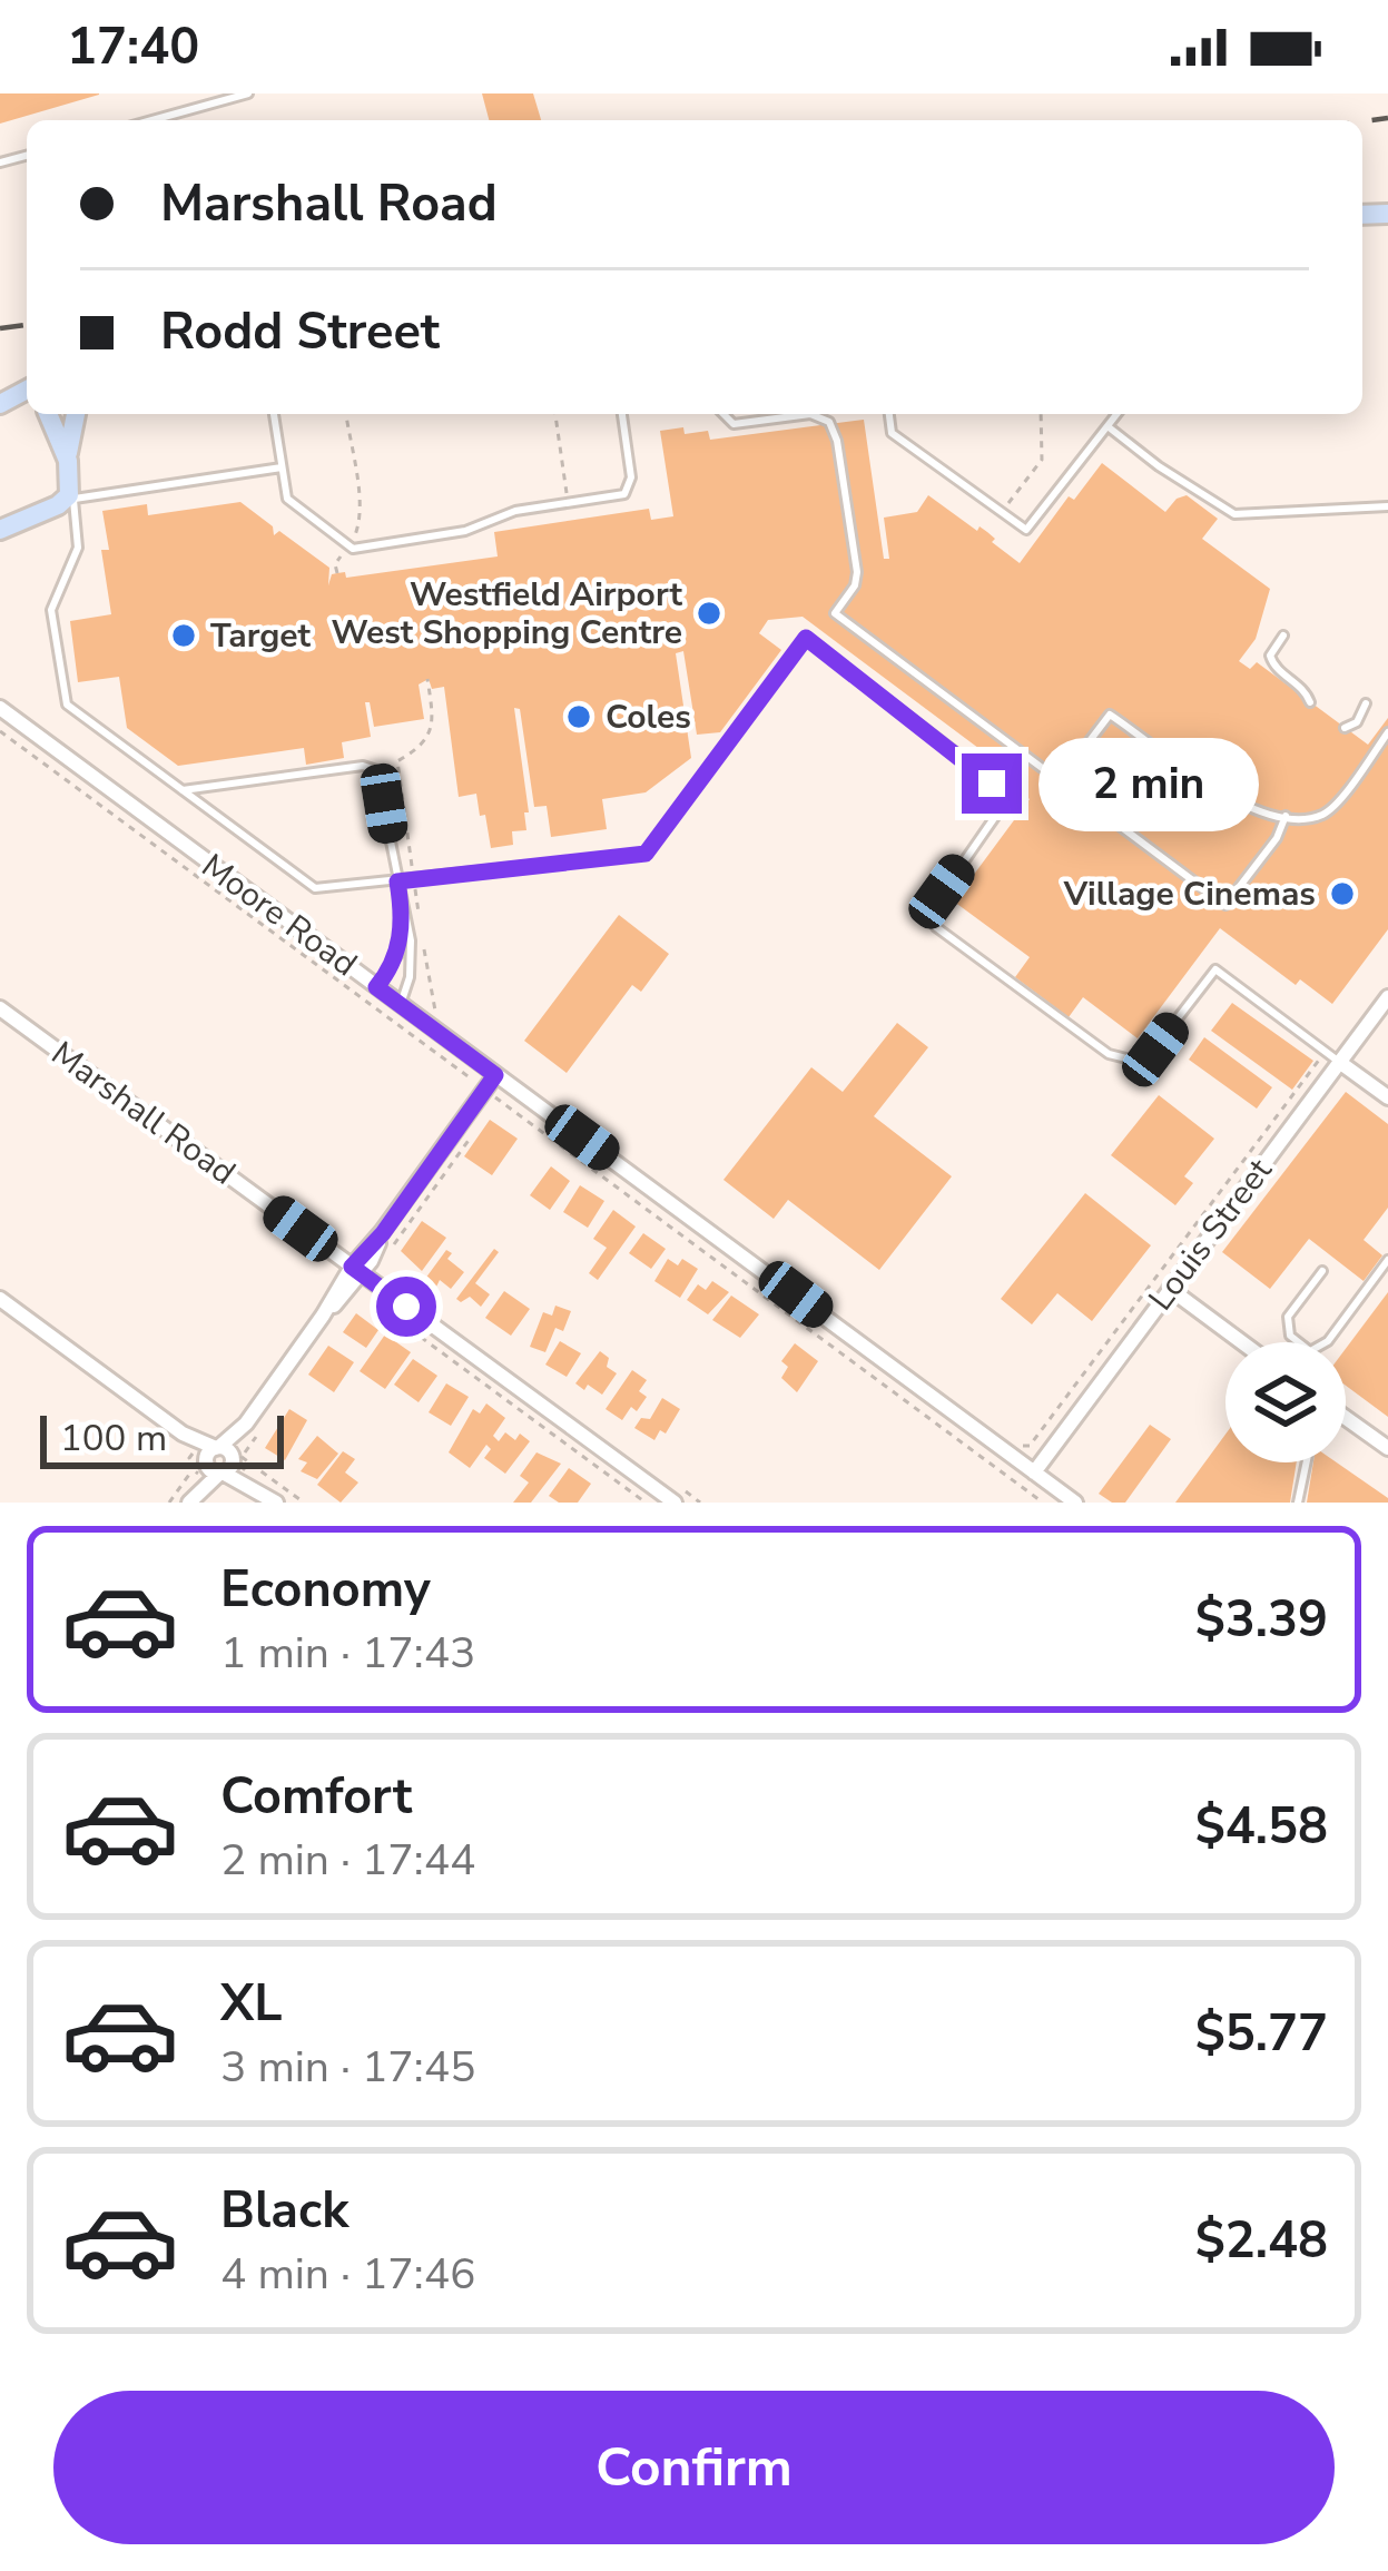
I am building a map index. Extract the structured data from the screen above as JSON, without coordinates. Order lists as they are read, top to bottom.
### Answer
{
  "streets": {
    "street": ["Moore Road", "Marshall Road", "Louis Street"]
  },
  "crossings": [
    ["Moore Road", "Louis Street"]
  ],
  "places": [
    "Westfield Airport West Shopping Centre",
    "Target",
    "Coles",
    "Village Cinemas"
  ],
  "scale_bar": "100 m",
  "page": {
    "status": "17:40",
    "banner": ["Marshall Road", "Rodd Street"],
    "bubble": "2 min",
    "scale": "100 m",
    "list": [
      {
        "name": "Economy",
        "note": "1 min · 17:43",
        "value": "$3.39"
      },
      {
        "name": "Comfort",
        "note": "2 min · 17:44",
        "value": "$4.58"
      },
      {
        "name": "XL",
        "note": "3 min · 17:45",
        "value": "$5.77"
      },
      {
        "name": "Black",
        "note": "4 min · 17:46",
        "value": "$2.48"
      }
    ],
    "buttons": "Confirm"
  }
}
